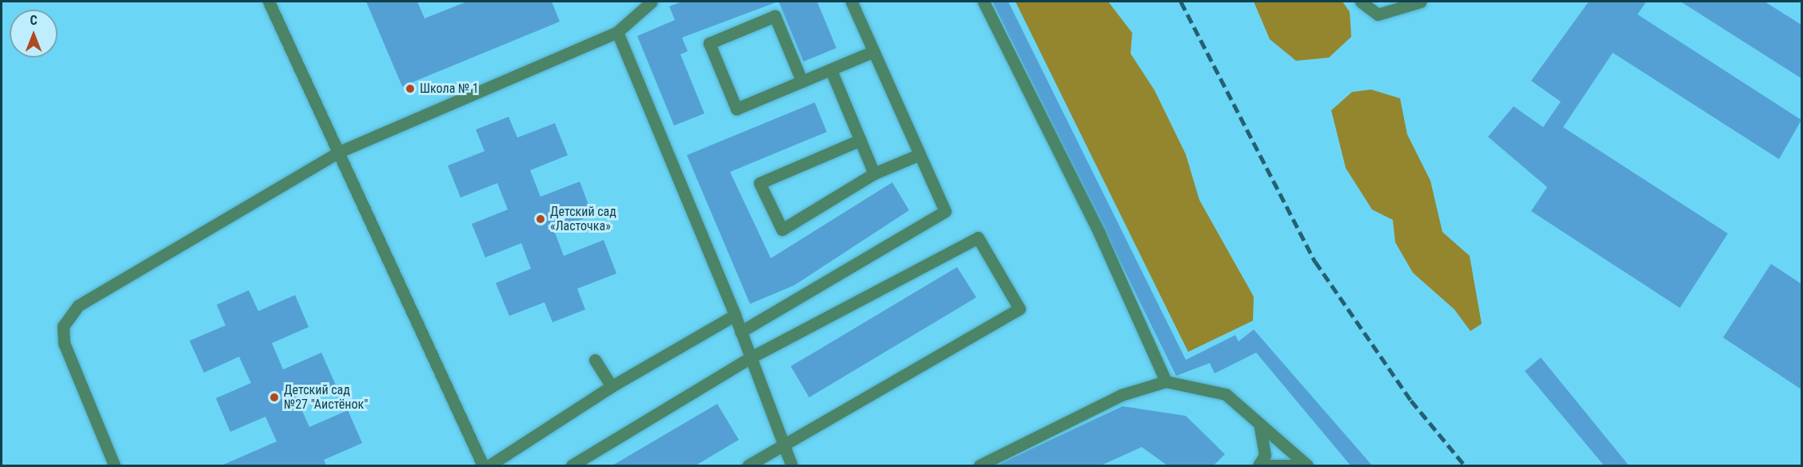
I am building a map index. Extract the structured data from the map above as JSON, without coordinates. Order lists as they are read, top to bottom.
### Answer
{
  "places": ["Школа № 1", "Детский сад «Ласточка»", "Детский сад №27 \"Аистёнок\""],
  "north": "top"
}
